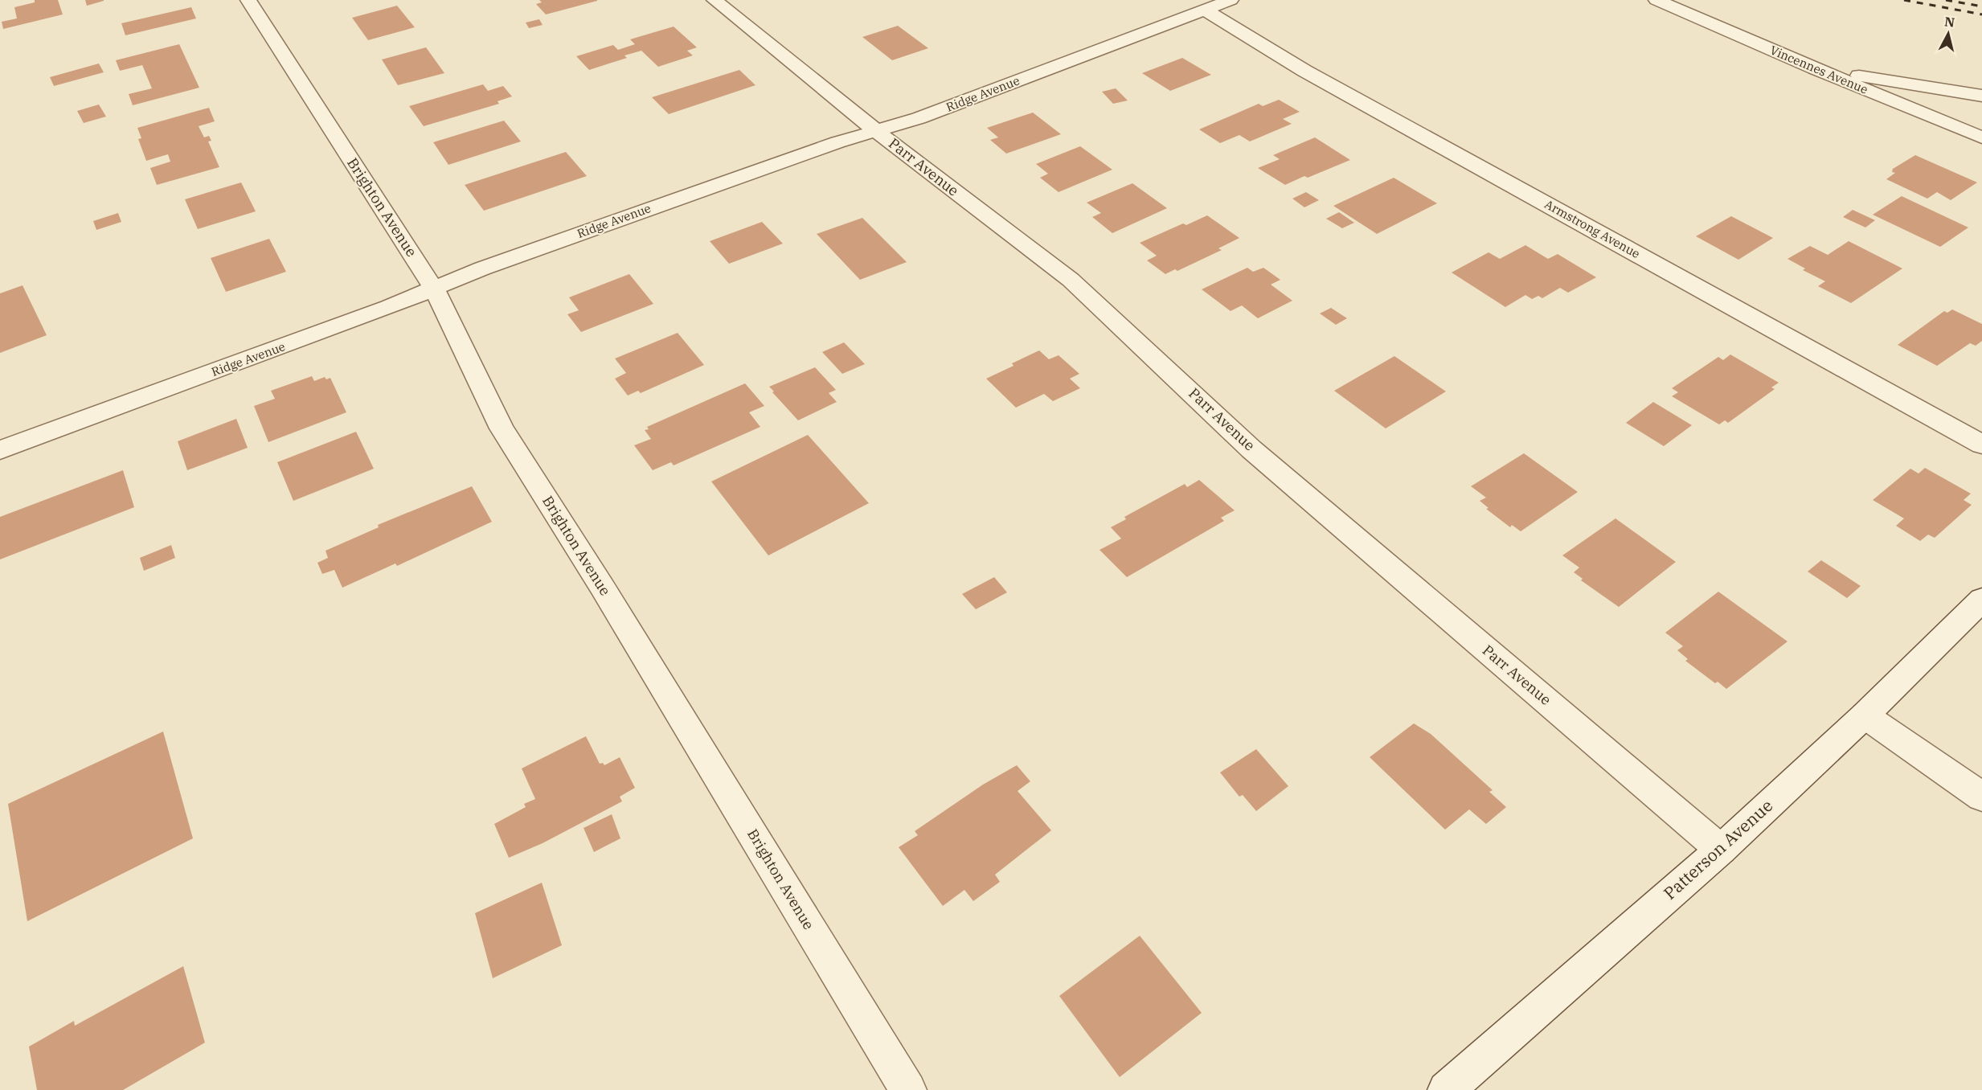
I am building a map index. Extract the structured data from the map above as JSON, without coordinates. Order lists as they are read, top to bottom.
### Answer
{
  "streets": {
    "street": [
      "Vincennes Avenue",
      "Ridge Avenue",
      "Parr Avenue",
      "Brighton Avenue",
      "Armstrong Avenue",
      "Patterson Avenue"
    ]
  },
  "crossings": [
    ["Ridge Avenue", "Parr Avenue"],
    ["Ridge Avenue", "Brighton Avenue"],
    ["Ridge Avenue", "Armstrong Avenue"],
    ["Parr Avenue", "Patterson Avenue"]
  ],
  "north": "top"
}
